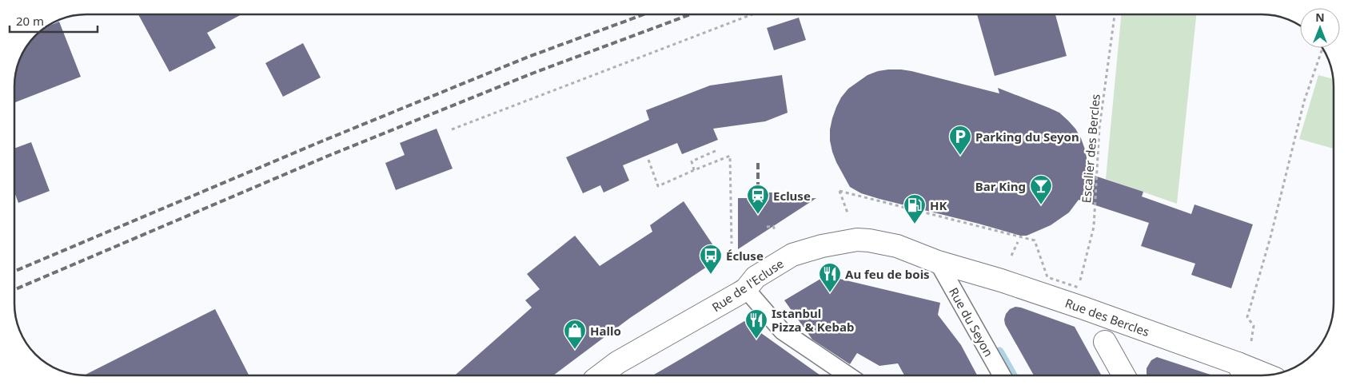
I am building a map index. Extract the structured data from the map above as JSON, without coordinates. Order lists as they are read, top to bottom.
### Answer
{
  "streets": {
    "street": ["Rue de l'Ecluse", "Rue des Bercles", "Rue du Seyon"],
    "path": ["Escalier des Bercles"]
  },
  "crossings": [
    ["Escalier des Bercles", "Rue des Bercles"],
    ["Rue de l'Ecluse", "Rue des Bercles"],
    ["Rue de l'Ecluse", "Rue du Seyon"],
    ["Rue des Bercles", "Rue du Seyon"]
  ],
  "places": {
    "parking": ["Parking du Seyon"],
    "bar": ["Bar King"],
    "station": ["Ecluse"],
    "fuel station": ["HK"],
    "bus stop": ["Écluse"],
    "restaurant": ["Au feu de bois", "Istanbul Pizza & Kebab"],
    "shop": ["Hallo"]
  },
  "scale_bar": "20 m",
  "north": "top"
}
